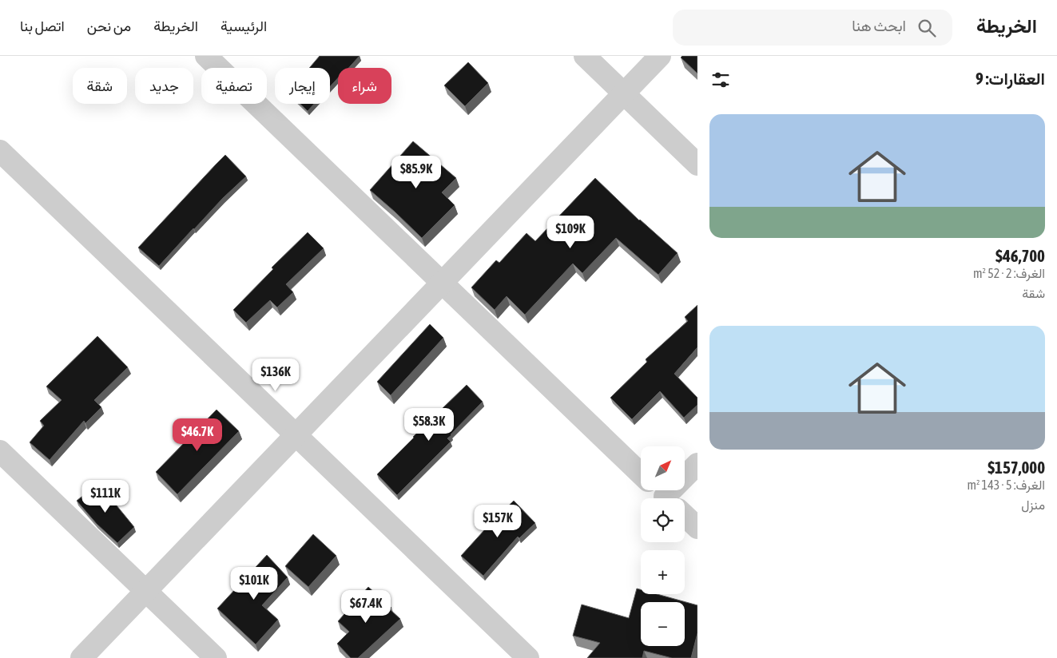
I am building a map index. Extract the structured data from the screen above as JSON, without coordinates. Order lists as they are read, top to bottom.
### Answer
{
  "north": "top right",
  "page": {
    "header": "الخريطة",
    "search": "ابحث هنا",
    "nav": [
      "الرئيسية",
      "الخريطة",
      "من نحن",
      "اتصل بنا"
    ],
    "heading": "العقارات: 9",
    "chip": [
      "شراء",
      "إيجار",
      "تصفية",
      "جديد",
      "شقة"
    ],
    "list": [
      {
        "name": "$46,700",
        "note": "الغرف: 2 · 52 m² · شقة"
      },
      {
        "name": "$157,000",
        "note": "الغرف: 5 · 143 m² · منزل"
      }
    ],
    "price": [
      "$85.9K",
      "$109K",
      "$136K",
      "$58.3K",
      "$46.7K",
      "$111K",
      "$157K",
      "$101K",
      "$67.4K"
    ],
    "map_buttons": ["+", "−"]
  }
}
